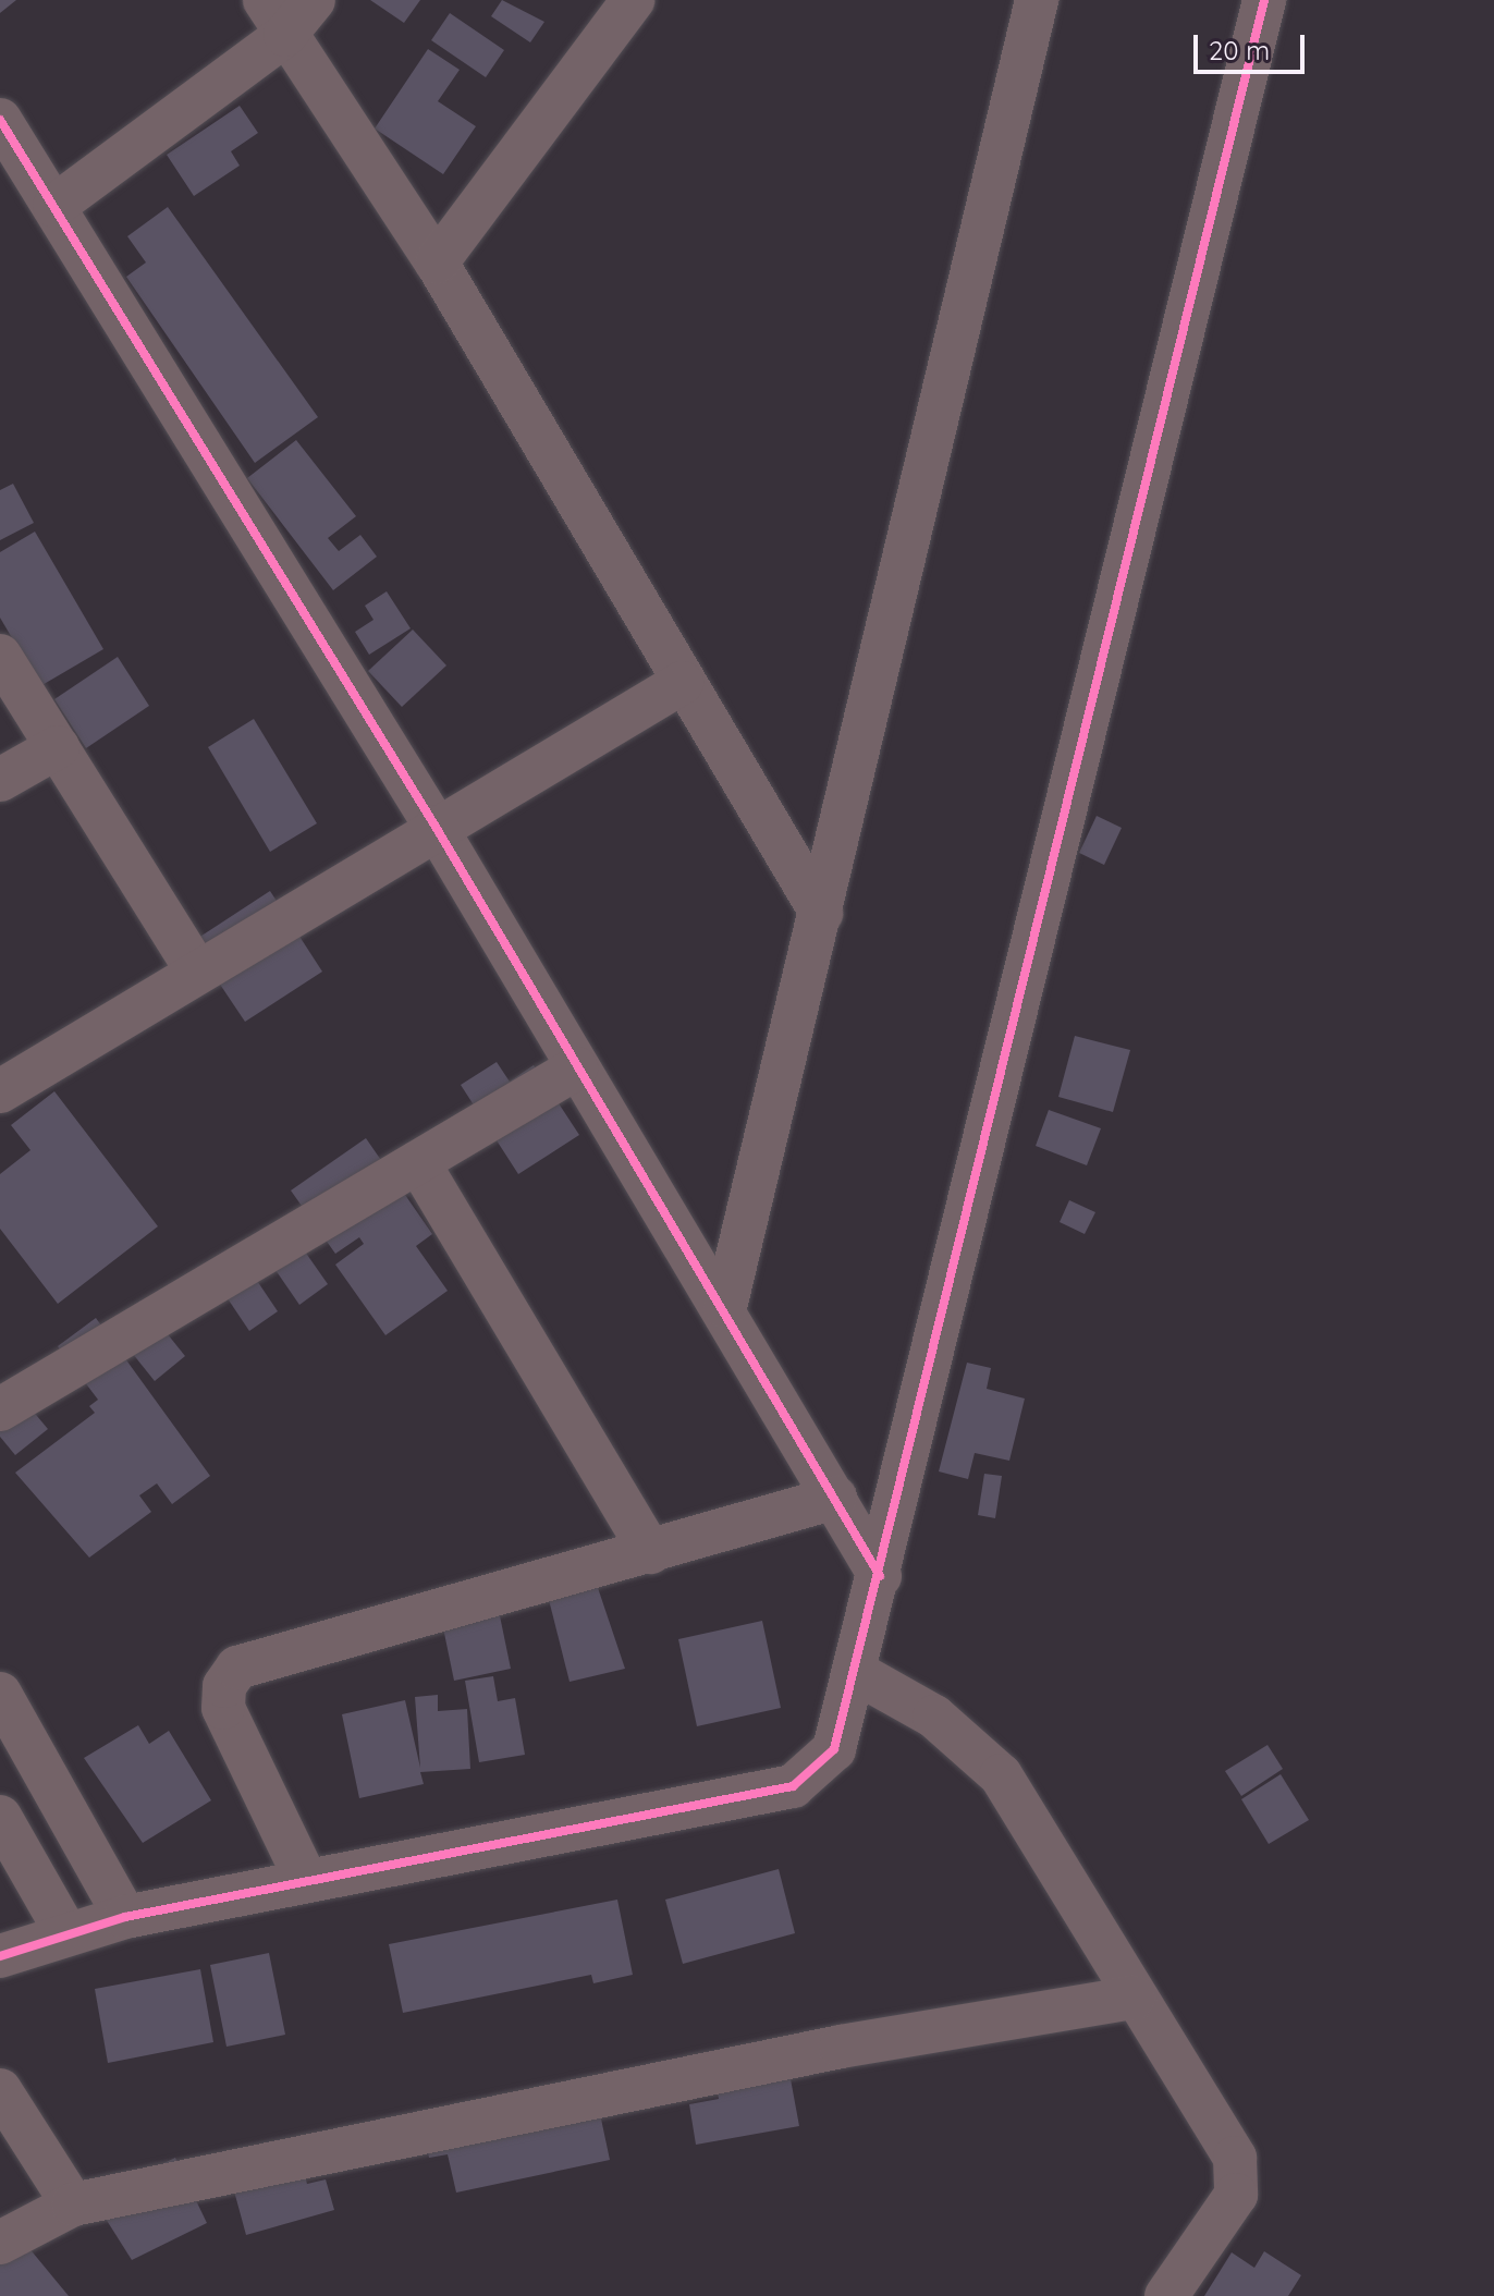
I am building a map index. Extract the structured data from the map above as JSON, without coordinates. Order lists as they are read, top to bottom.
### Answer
{
  "scale_bar": "20 m"
}
